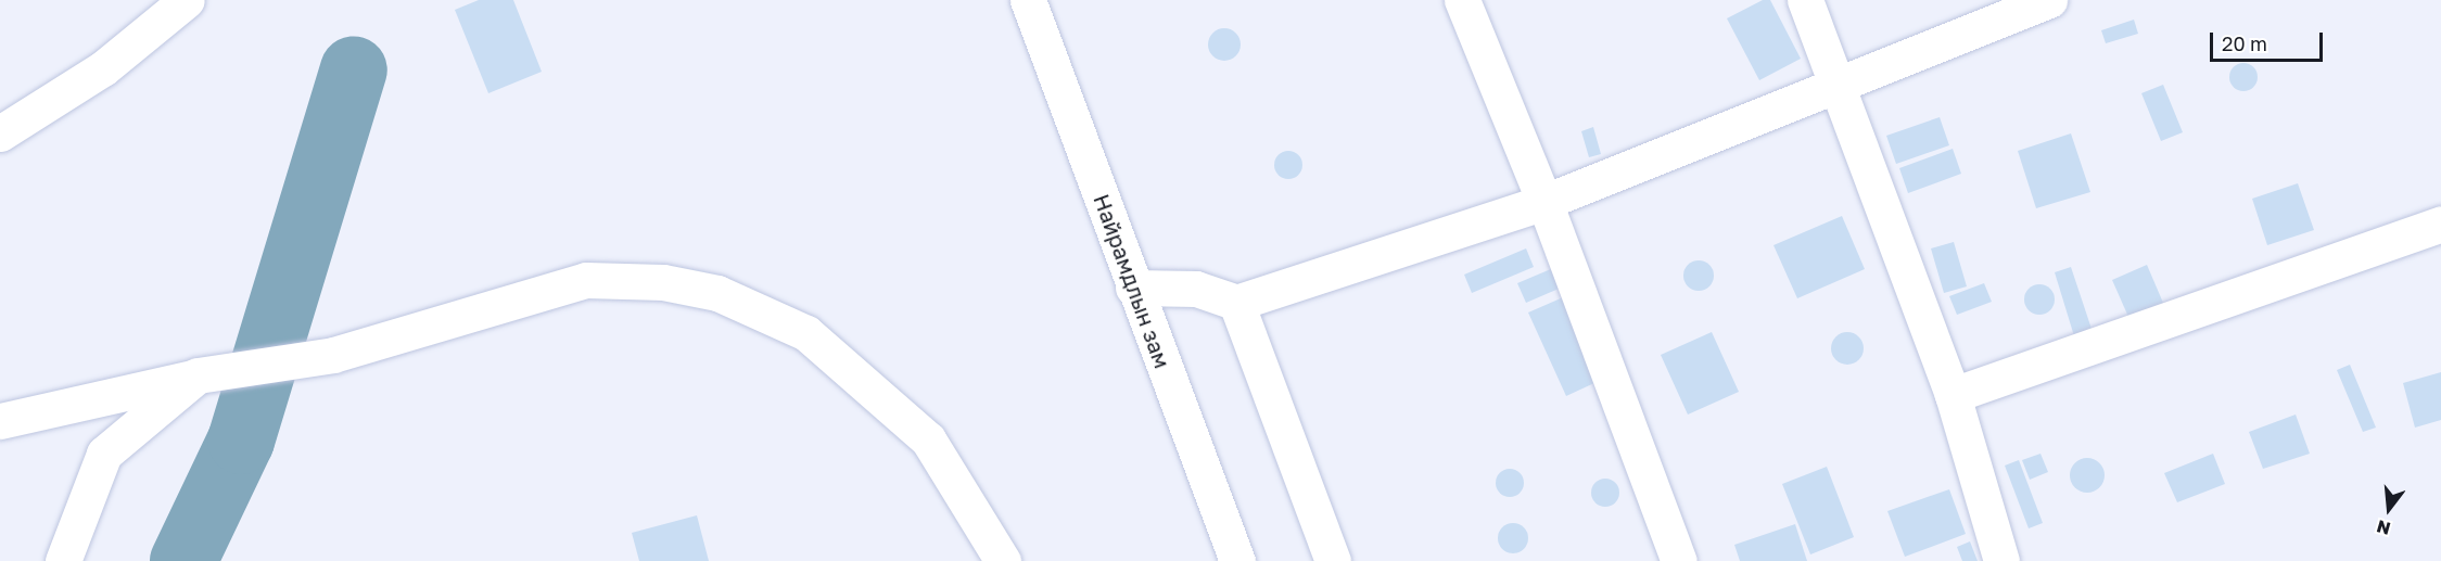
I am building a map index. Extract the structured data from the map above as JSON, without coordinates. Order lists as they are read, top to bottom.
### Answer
{
  "streets": {
    "street": ["Найрамдлын зам"]
  },
  "scale_bar": "20 m",
  "north": "bottom"
}
